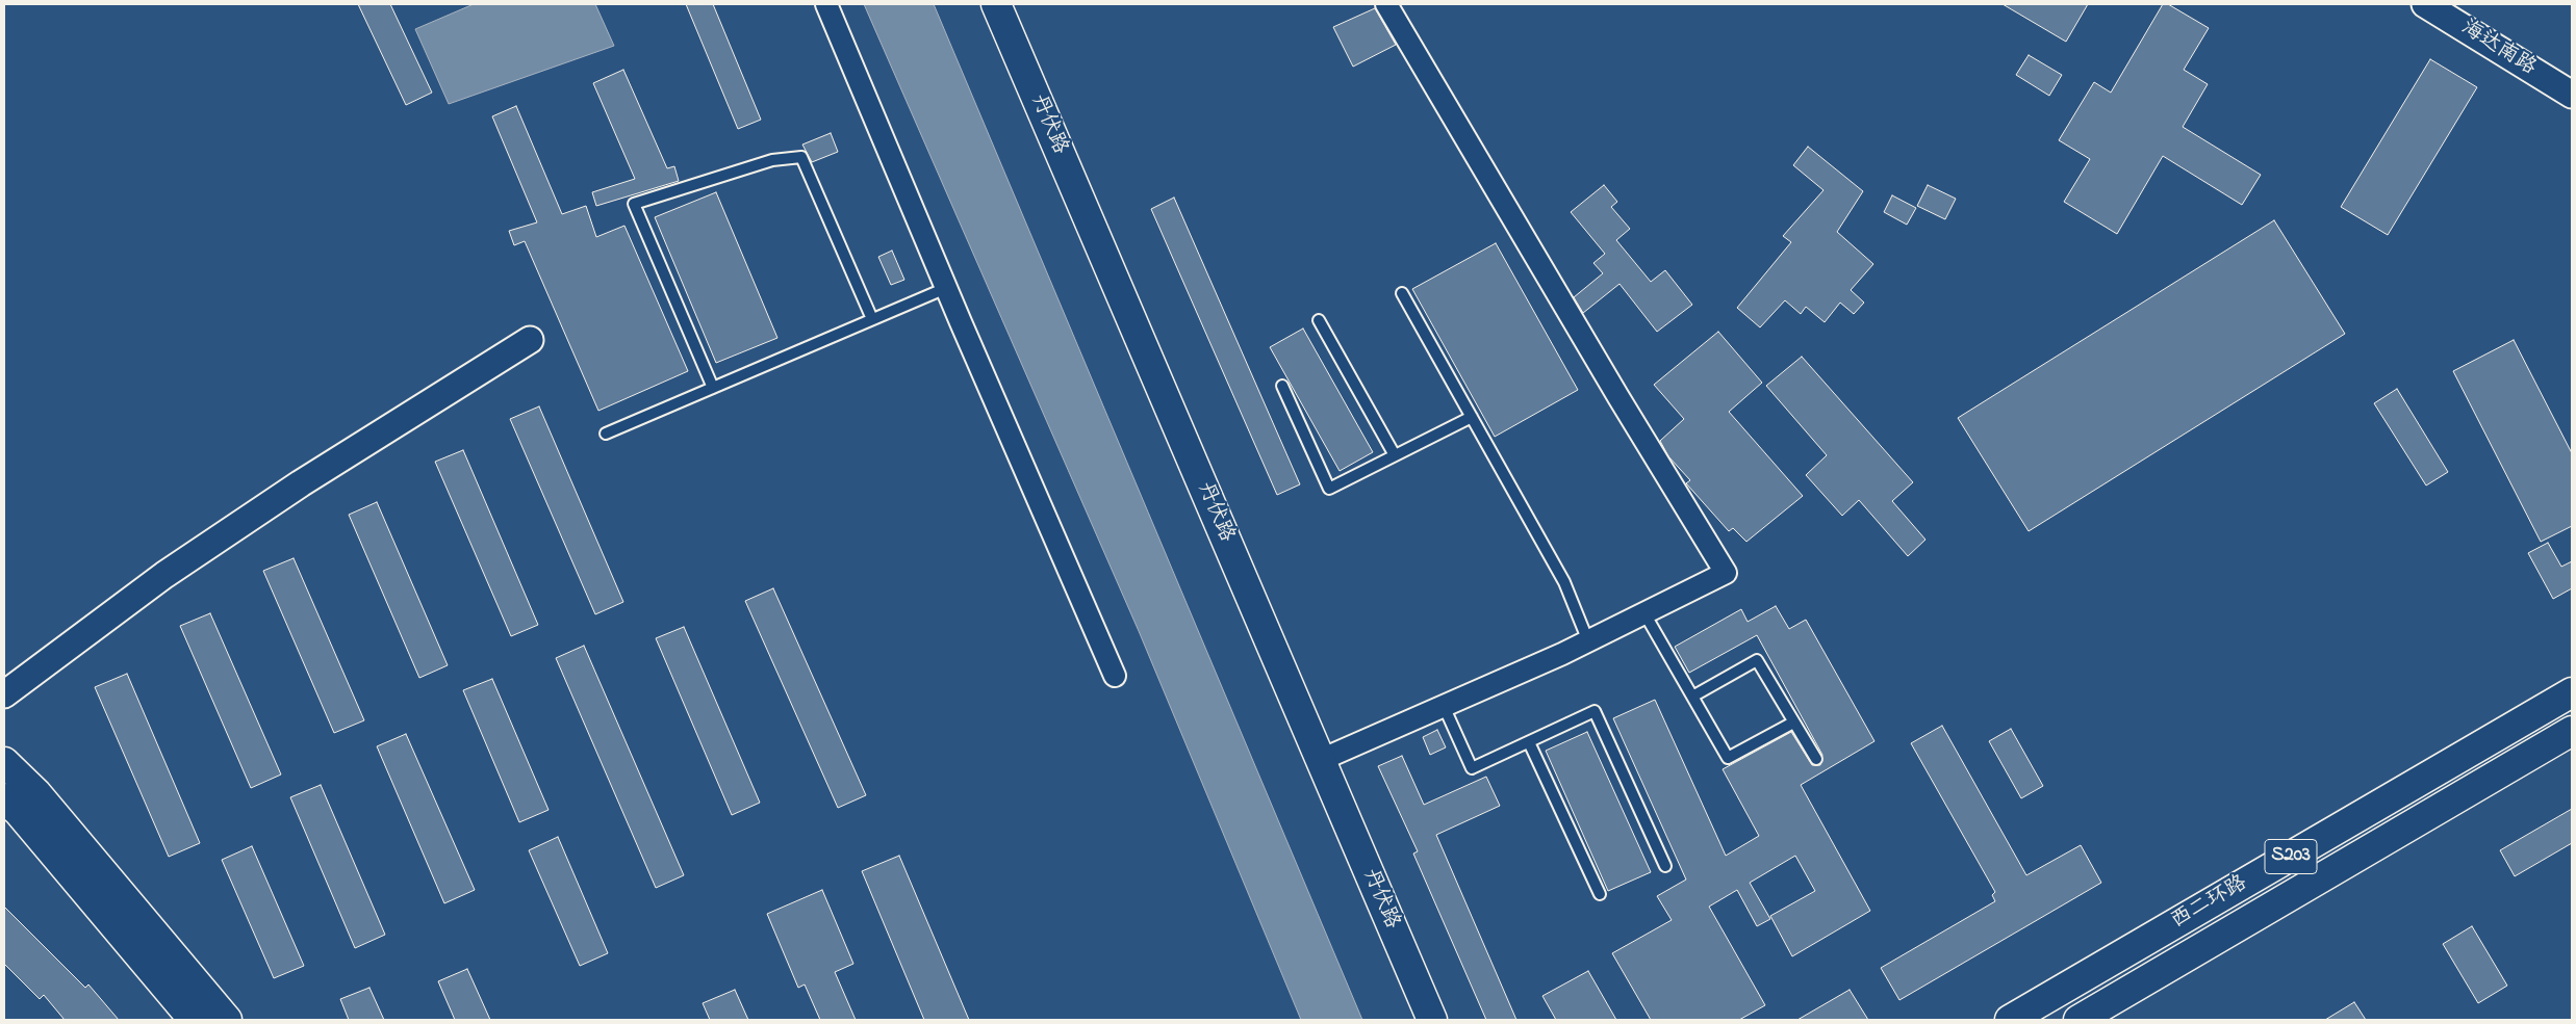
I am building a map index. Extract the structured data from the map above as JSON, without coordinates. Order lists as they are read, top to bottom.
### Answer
{
  "streets": {
    "main road": ["丹伏路", "S203", "西二环路"],
    "street": ["海达南路"]
  }
}
